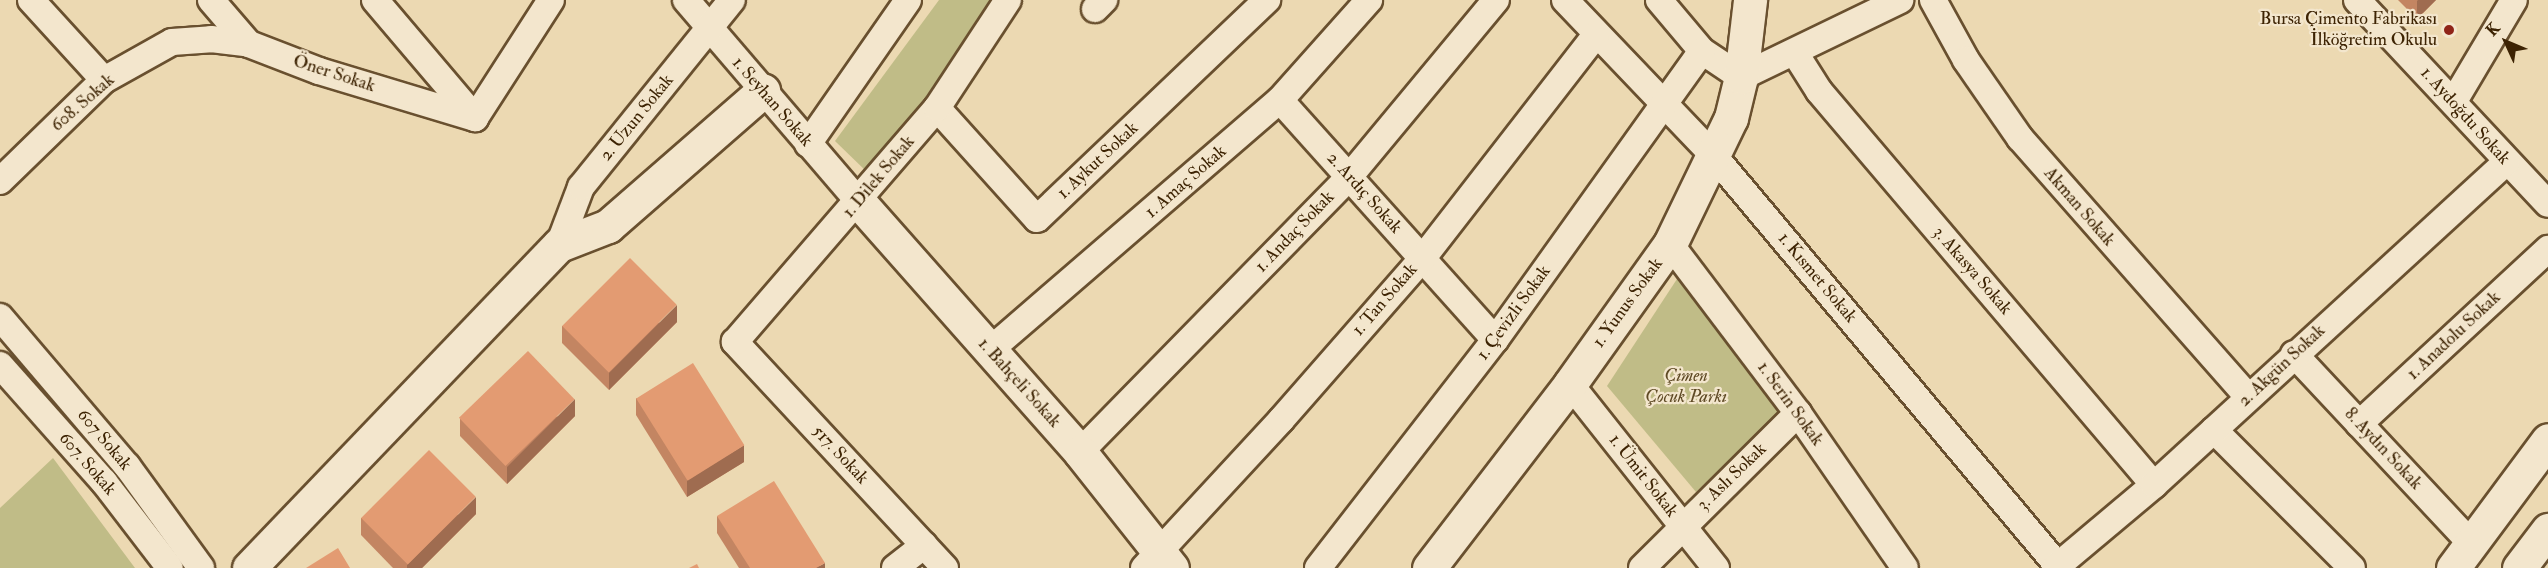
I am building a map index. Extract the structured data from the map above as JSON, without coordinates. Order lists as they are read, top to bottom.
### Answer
{
  "streets": {
    "street": [
      "Öner Sokak",
      "1. Seyhan Sokak",
      "608. Sokak",
      "1. Aydoğdu Sokak",
      "2. Uzun Sokak",
      "1. Aykut Sokak",
      "1. Dilek Sokak",
      "1. Amaç Sokak",
      "2. Ardıç Sokak",
      "Akman Sokak",
      "1. Andaç Sokak",
      "3. Akasya Sokak",
      "1. Kısmet Sokak",
      "1. Tan Sokak",
      "1. Yunus Sokak",
      "1. Çevizli Sokak",
      "1. Anadolu Sokak",
      "2. Akgün Sokak",
      "1. Bahçeli Sokak",
      "1. Serin Sokak",
      "607 Sokak",
      "8. Aydın Sokak",
      "517. Sokak",
      "607. Sokak",
      "1. Ümit Sokak",
      "3. Aslı Sokak"
    ]
  },
  "crossings": [
    ["Öner Sokak", "608. Sokak"],
    ["1. Seyhan Sokak", "2. Uzun Sokak"],
    ["1. Seyhan Sokak", "1. Dilek Sokak"],
    ["1. Seyhan Sokak", "1. Bahçeli Sokak"],
    ["1. Aydoğdu Sokak", "2. Akgün Sokak"],
    ["1. Aykut Sokak", "1. Dilek Sokak"],
    ["1. Dilek Sokak", "1. Bahçeli Sokak"],
    ["1. Dilek Sokak", "517. Sokak"],
    ["1. Amaç Sokak", "2. Ardıç Sokak"],
    ["1. Amaç Sokak", "1. Bahçeli Sokak"],
    ["2. Ardıç Sokak", "1. Andaç Sokak"],
    ["2. Ardıç Sokak", "1. Tan Sokak"],
    ["2. Ardıç Sokak", "1. Çevizli Sokak"],
    ["Akman Sokak", "2. Akgün Sokak"],
    ["1. Andaç Sokak", "1. Bahçeli Sokak"],
    ["3. Akasya Sokak", "2. Akgün Sokak"],
    ["1. Kısmet Sokak", "1. Tan Sokak"],
    ["1. Kısmet Sokak", "1. Yunus Sokak"],
    ["1. Kısmet Sokak", "1. Çevizli Sokak"],
    ["1. Kısmet Sokak", "2. Akgün Sokak"],
    ["1. Tan Sokak", "1. Bahçeli Sokak"],
    ["1. Yunus Sokak", "1. Serin Sokak"],
    ["1. Yunus Sokak", "1. Ümit Sokak"],
    ["1. Anadolu Sokak", "8. Aydın Sokak"],
    ["2. Akgün Sokak", "8. Aydın Sokak"],
    ["1. Serin Sokak", "3. Aslı Sokak"],
    ["1. Ümit Sokak", "3. Aslı Sokak"]
  ],
  "parks": ["Çimen Çocuk Parkı"],
  "places": ["Bursa Çimento Fabrikası İlköğretim Okulu"],
  "north": "top left"
}
